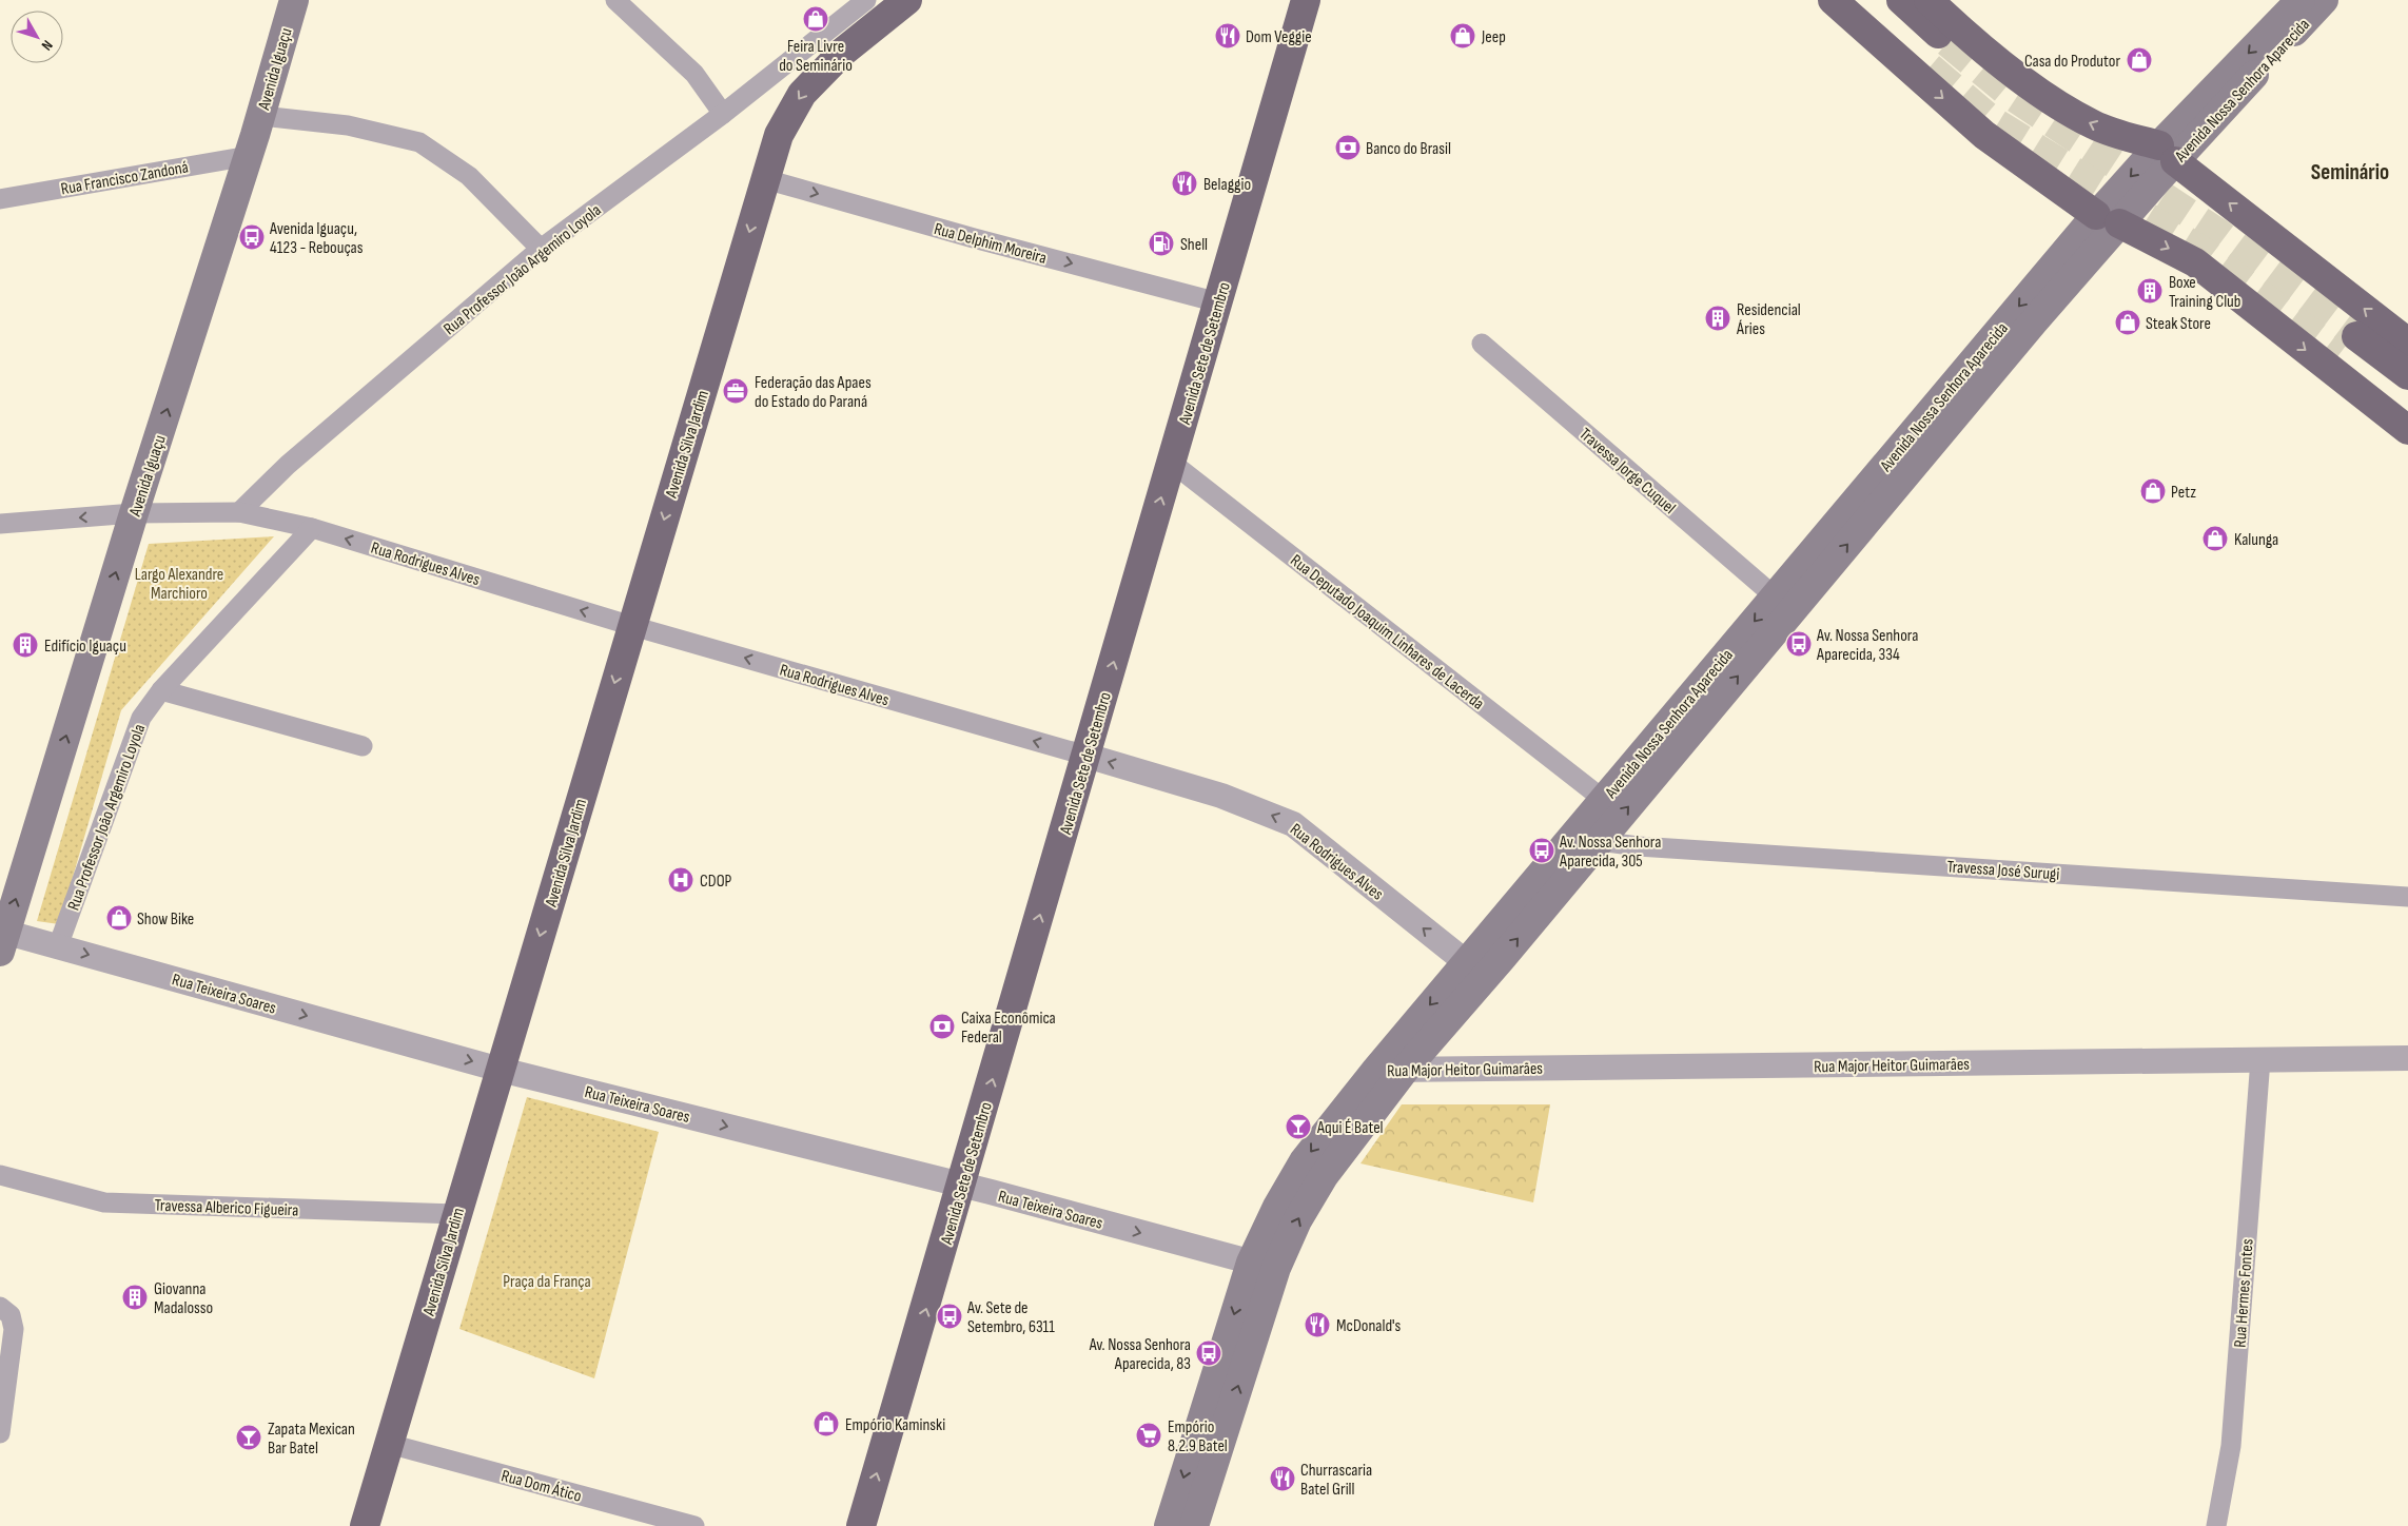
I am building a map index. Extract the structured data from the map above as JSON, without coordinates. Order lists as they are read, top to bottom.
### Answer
{
  "streets": {
    "main road": [
      "Avenida Iguaçu",
      "Avenida Nossa Senhora Aparecida",
      "Avenida Sete de Setembro",
      "Avenida Silva Jardim"
    ],
    "street": [
      "Rua Francisco Zandoná",
      "Rua Delphim Moreira",
      "Rua Professor João Argemiro Loyola",
      "Travessa Jorge Cuquel",
      "Rua Rodrigues Alves",
      "Rua Deputado Joaquim Linhares de Lacerda",
      "Travessa José Surugi",
      "Rua Teixeira Soares",
      "Rua Major Heitor Guimarães",
      "Travessa Alberico Figueira",
      "Rua Hermes Fontes",
      "Rua Dom Ático"
    ]
  },
  "crossings": [
    ["Avenida Iguaçu", "Rua Francisco Zandoná"],
    ["Avenida Iguaçu", "Rua Rodrigues Alves"],
    ["Avenida Iguaçu", "Rua Teixeira Soares"],
    ["Avenida Nossa Senhora Aparecida", "Travessa Jorge Cuquel"],
    ["Avenida Nossa Senhora Aparecida", "Rua Rodrigues Alves"],
    ["Avenida Nossa Senhora Aparecida", "Rua Deputado Joaquim Linhares de Lacerda"],
    ["Avenida Nossa Senhora Aparecida", "Travessa José Surugi"],
    ["Avenida Nossa Senhora Aparecida", "Rua Teixeira Soares"],
    ["Avenida Nossa Senhora Aparecida", "Rua Major Heitor Guimarães"],
    ["Rua Delphim Moreira", "Avenida Sete de Setembro"],
    ["Rua Delphim Moreira", "Avenida Silva Jardim"],
    ["Rua Professor João Argemiro Loyola", "Rua Rodrigues Alves"],
    ["Rua Professor João Argemiro Loyola", "Rua Teixeira Soares"],
    ["Avenida Sete de Setembro", "Rua Rodrigues Alves"],
    ["Avenida Sete de Setembro", "Rua Deputado Joaquim Linhares de Lacerda"],
    ["Avenida Sete de Setembro", "Rua Teixeira Soares"],
    ["Avenida Silva Jardim", "Rua Rodrigues Alves"],
    ["Avenida Silva Jardim", "Rua Teixeira Soares"],
    ["Avenida Silva Jardim", "Travessa Alberico Figueira"],
    ["Avenida Silva Jardim", "Rua Dom Ático"],
    ["Rua Major Heitor Guimarães", "Rua Hermes Fontes"]
  ],
  "one_way": [
    "Avenida Iguaçu",
    "Rua Delphim Moreira",
    "Avenida Sete de Setembro",
    "Avenida Silva Jardim",
    "Rua Rodrigues Alves",
    "Rua Teixeira Soares"
  ],
  "districts": ["Seminário"],
  "parks": ["Largo Alexandre Marchioro", "Praça da França"],
  "places": {
    "shop": [
      "Feira Livre do Seminário",
      "Jeep",
      "Casa do Produtor",
      "Steak Store",
      "Petz",
      "Kalunga",
      "Show Bike",
      "Empório Kaminski"
    ],
    "restaurant": [
      "Dom Veggie",
      "Belaggio",
      "McDonald's",
      "Churrascaria Batel Grill"
    ],
    "bank": ["Banco do Brasil", "Caixa Econômica Federal"],
    "bus stop": [
      "Avenida Iguaçu, 4123 - Rebouças",
      "Av. Nossa Senhora Aparecida, 334",
      "Av. Nossa Senhora Aparecida, 305",
      "Av. Sete de Setembro, 6311",
      "Av. Nossa Senhora Aparecida, 83"
    ],
    "fuel station": ["Shell"],
    "building": [
      "Boxe Training Club",
      "Residencial Áries",
      "Edifício Iguaçu",
      "Giovanna Madalosso"
    ],
    "office": ["Federação das Apaes do Estado do Paraná"],
    "hospital": ["CDOP"],
    "bar": ["Aqui É Batel", "Zapata Mexican Bar Batel"],
    "supermarket": ["Empório 8.2.9 Batel"]
  },
  "north": "bottom right"
}
